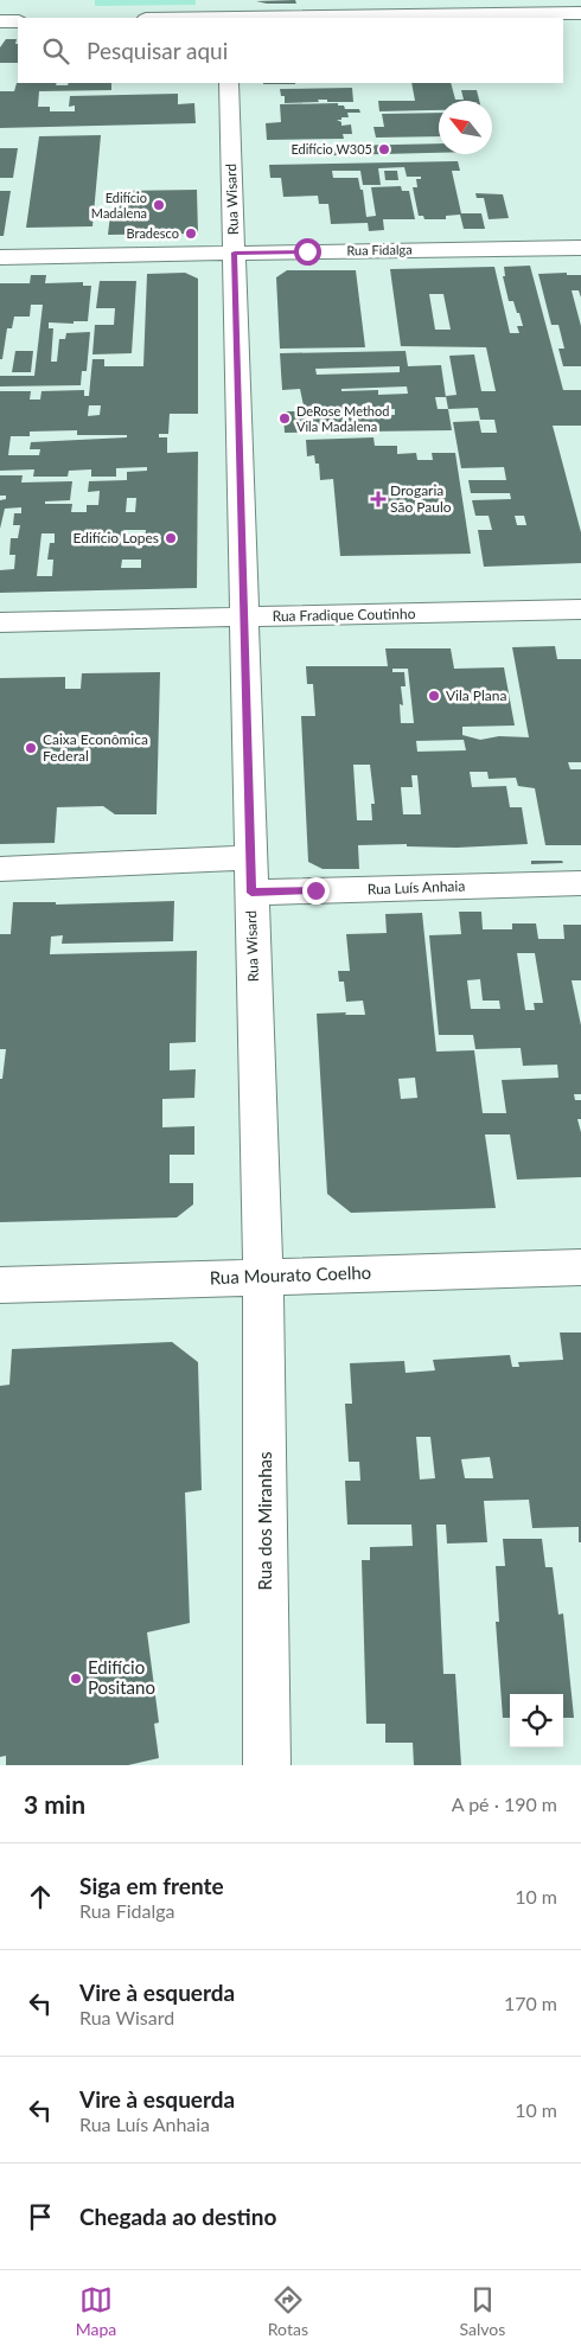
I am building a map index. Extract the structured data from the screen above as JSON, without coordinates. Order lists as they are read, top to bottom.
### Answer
{
  "streets": {
    "street": [
      "Rua Wisard",
      "Rua Fidalga",
      "Rua Fradique Coutinho",
      "Rua Luís Anhaia",
      "Rua Mourato Coelho",
      "Rua dos Miranhas"
    ]
  },
  "crossings": [
    ["Rua Wisard", "Rua Fidalga"],
    ["Rua Wisard", "Rua Fradique Coutinho"],
    ["Rua Wisard", "Rua Luís Anhaia"],
    ["Rua Wisard", "Rua Mourato Coelho"],
    ["Rua Wisard", "Rua dos Miranhas"],
    ["Rua Mourato Coelho", "Rua dos Miranhas"]
  ],
  "places": {
    "other": [
      "Edifício W305",
      "Edifício Madalena",
      "Bradesco",
      "DeRose Method Vila Madalena",
      "Edifício Lopes",
      "Vila Plana",
      "Caixa Econômica Federal",
      "Edifício Positano"
    ],
    "health": ["Drogaria São Paulo"]
  },
  "north": "top left",
  "page": {
    "search": "Pesquisar aqui",
    "heading": ["3 min", "A pé · 190 m"],
    "list": [
      ["Siga em frente", "Rua Fidalga", "10 m"],
      ["Vire à esquerda", "Rua Wisard", "170 m"],
      ["Vire à esquerda", "Rua Luís Anhaia", "10 m"],
      "Chegada ao destino"
    ],
    "nav": ["Mapa", "Rotas", "Salvos"]
  }
}
